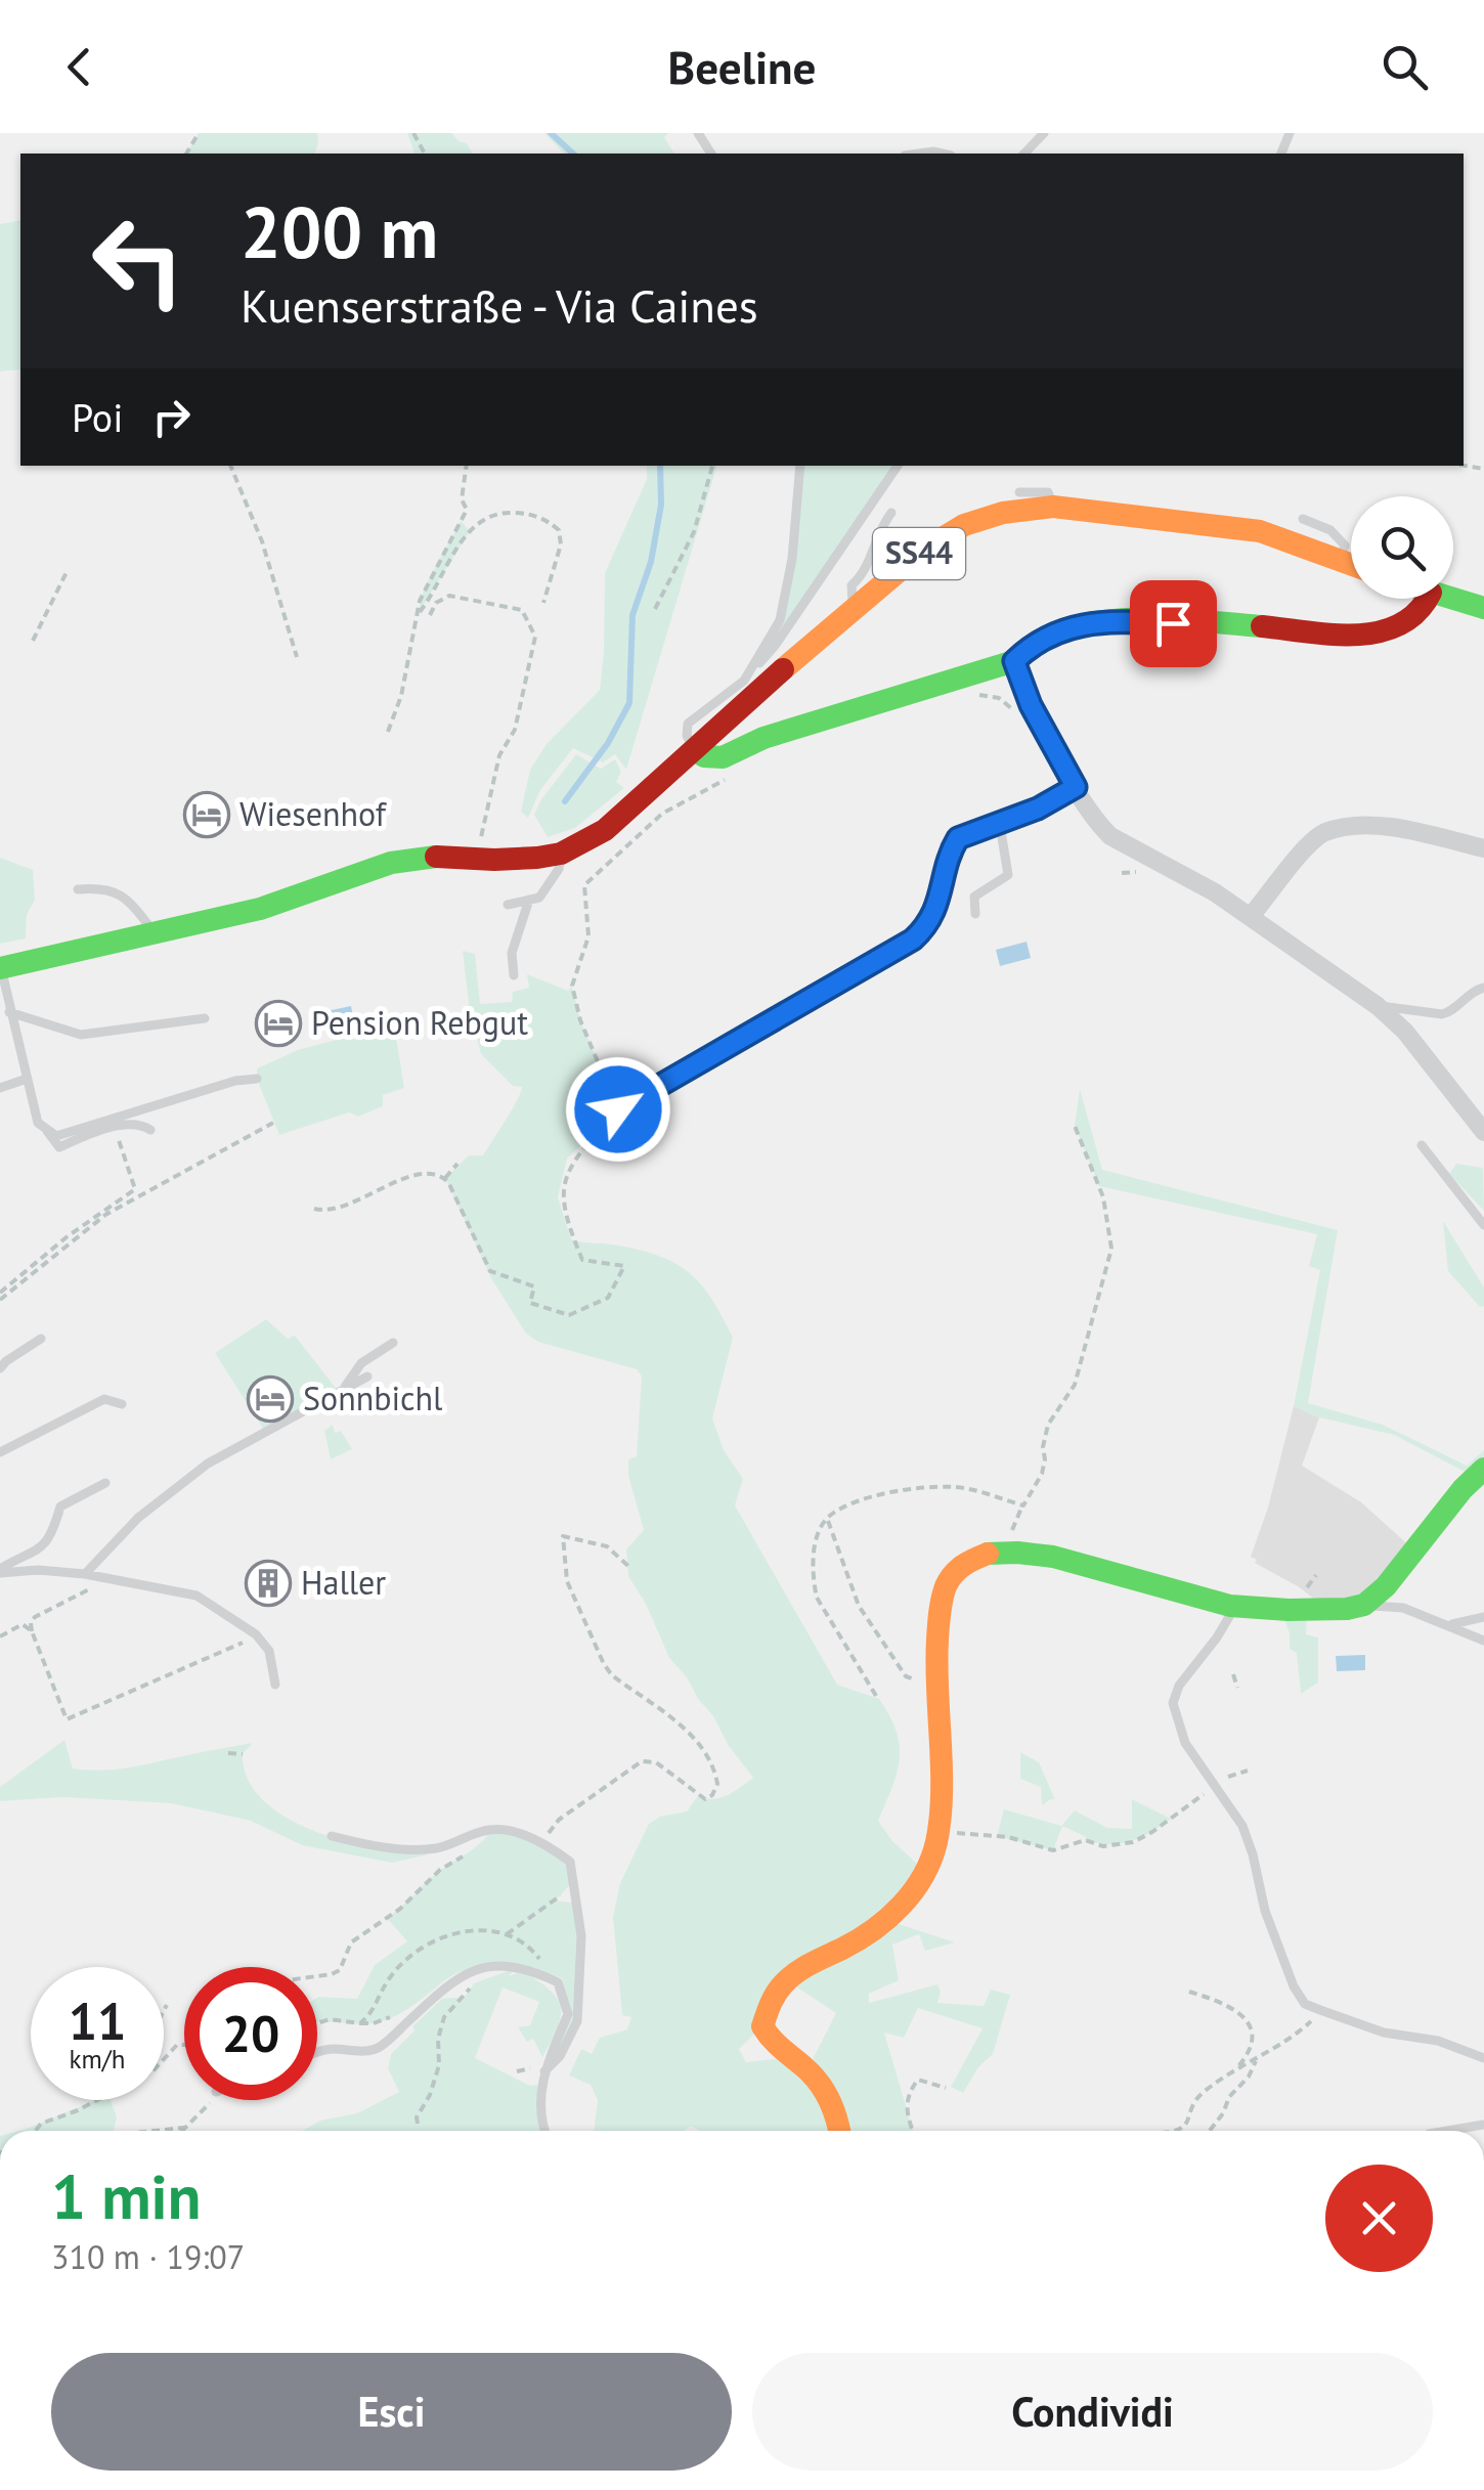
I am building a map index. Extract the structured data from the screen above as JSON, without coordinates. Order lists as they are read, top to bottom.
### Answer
{
  "streets": {
    "street": ["SS44"]
  },
  "places": {
    "hotel": ["Wiesenhof", "Pension Rebgut", "Sonnbichl"],
    "building": ["Haller"]
  },
  "page": {
    "header": "Beeline",
    "turn": ["200 m", "Kuenserstraße - Via Caines"],
    "then": "Poi",
    "speed": "11 km/h",
    "limit": "20",
    "heading": ["1 min", "310 m · 19:07"],
    "buttons": ["Esci", "Condividi"]
  }
}
